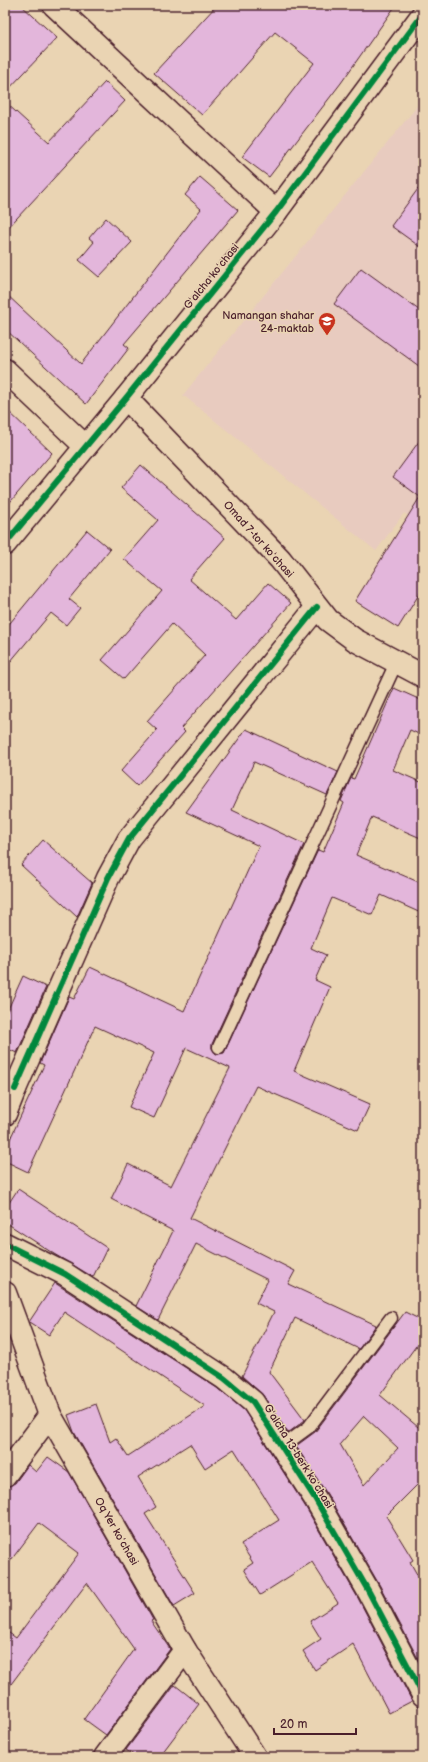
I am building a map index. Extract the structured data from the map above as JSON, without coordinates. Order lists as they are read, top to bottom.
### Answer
{
  "streets": {
    "street": [
      "Gʻalcha koʻchasi",
      "Omad 7-tor koʻchasi",
      "Gʻalcha 13-berk koʻchasi",
      "Oq Yer koʻchasi"
    ]
  },
  "crossings": [
    ["Gʻalcha koʻchasi", "Omad 7-tor koʻchasi"]
  ],
  "places": {
    "school or university": ["Namangan shahar 24-maktab"]
  },
  "scale_bar": "20 m"
}
